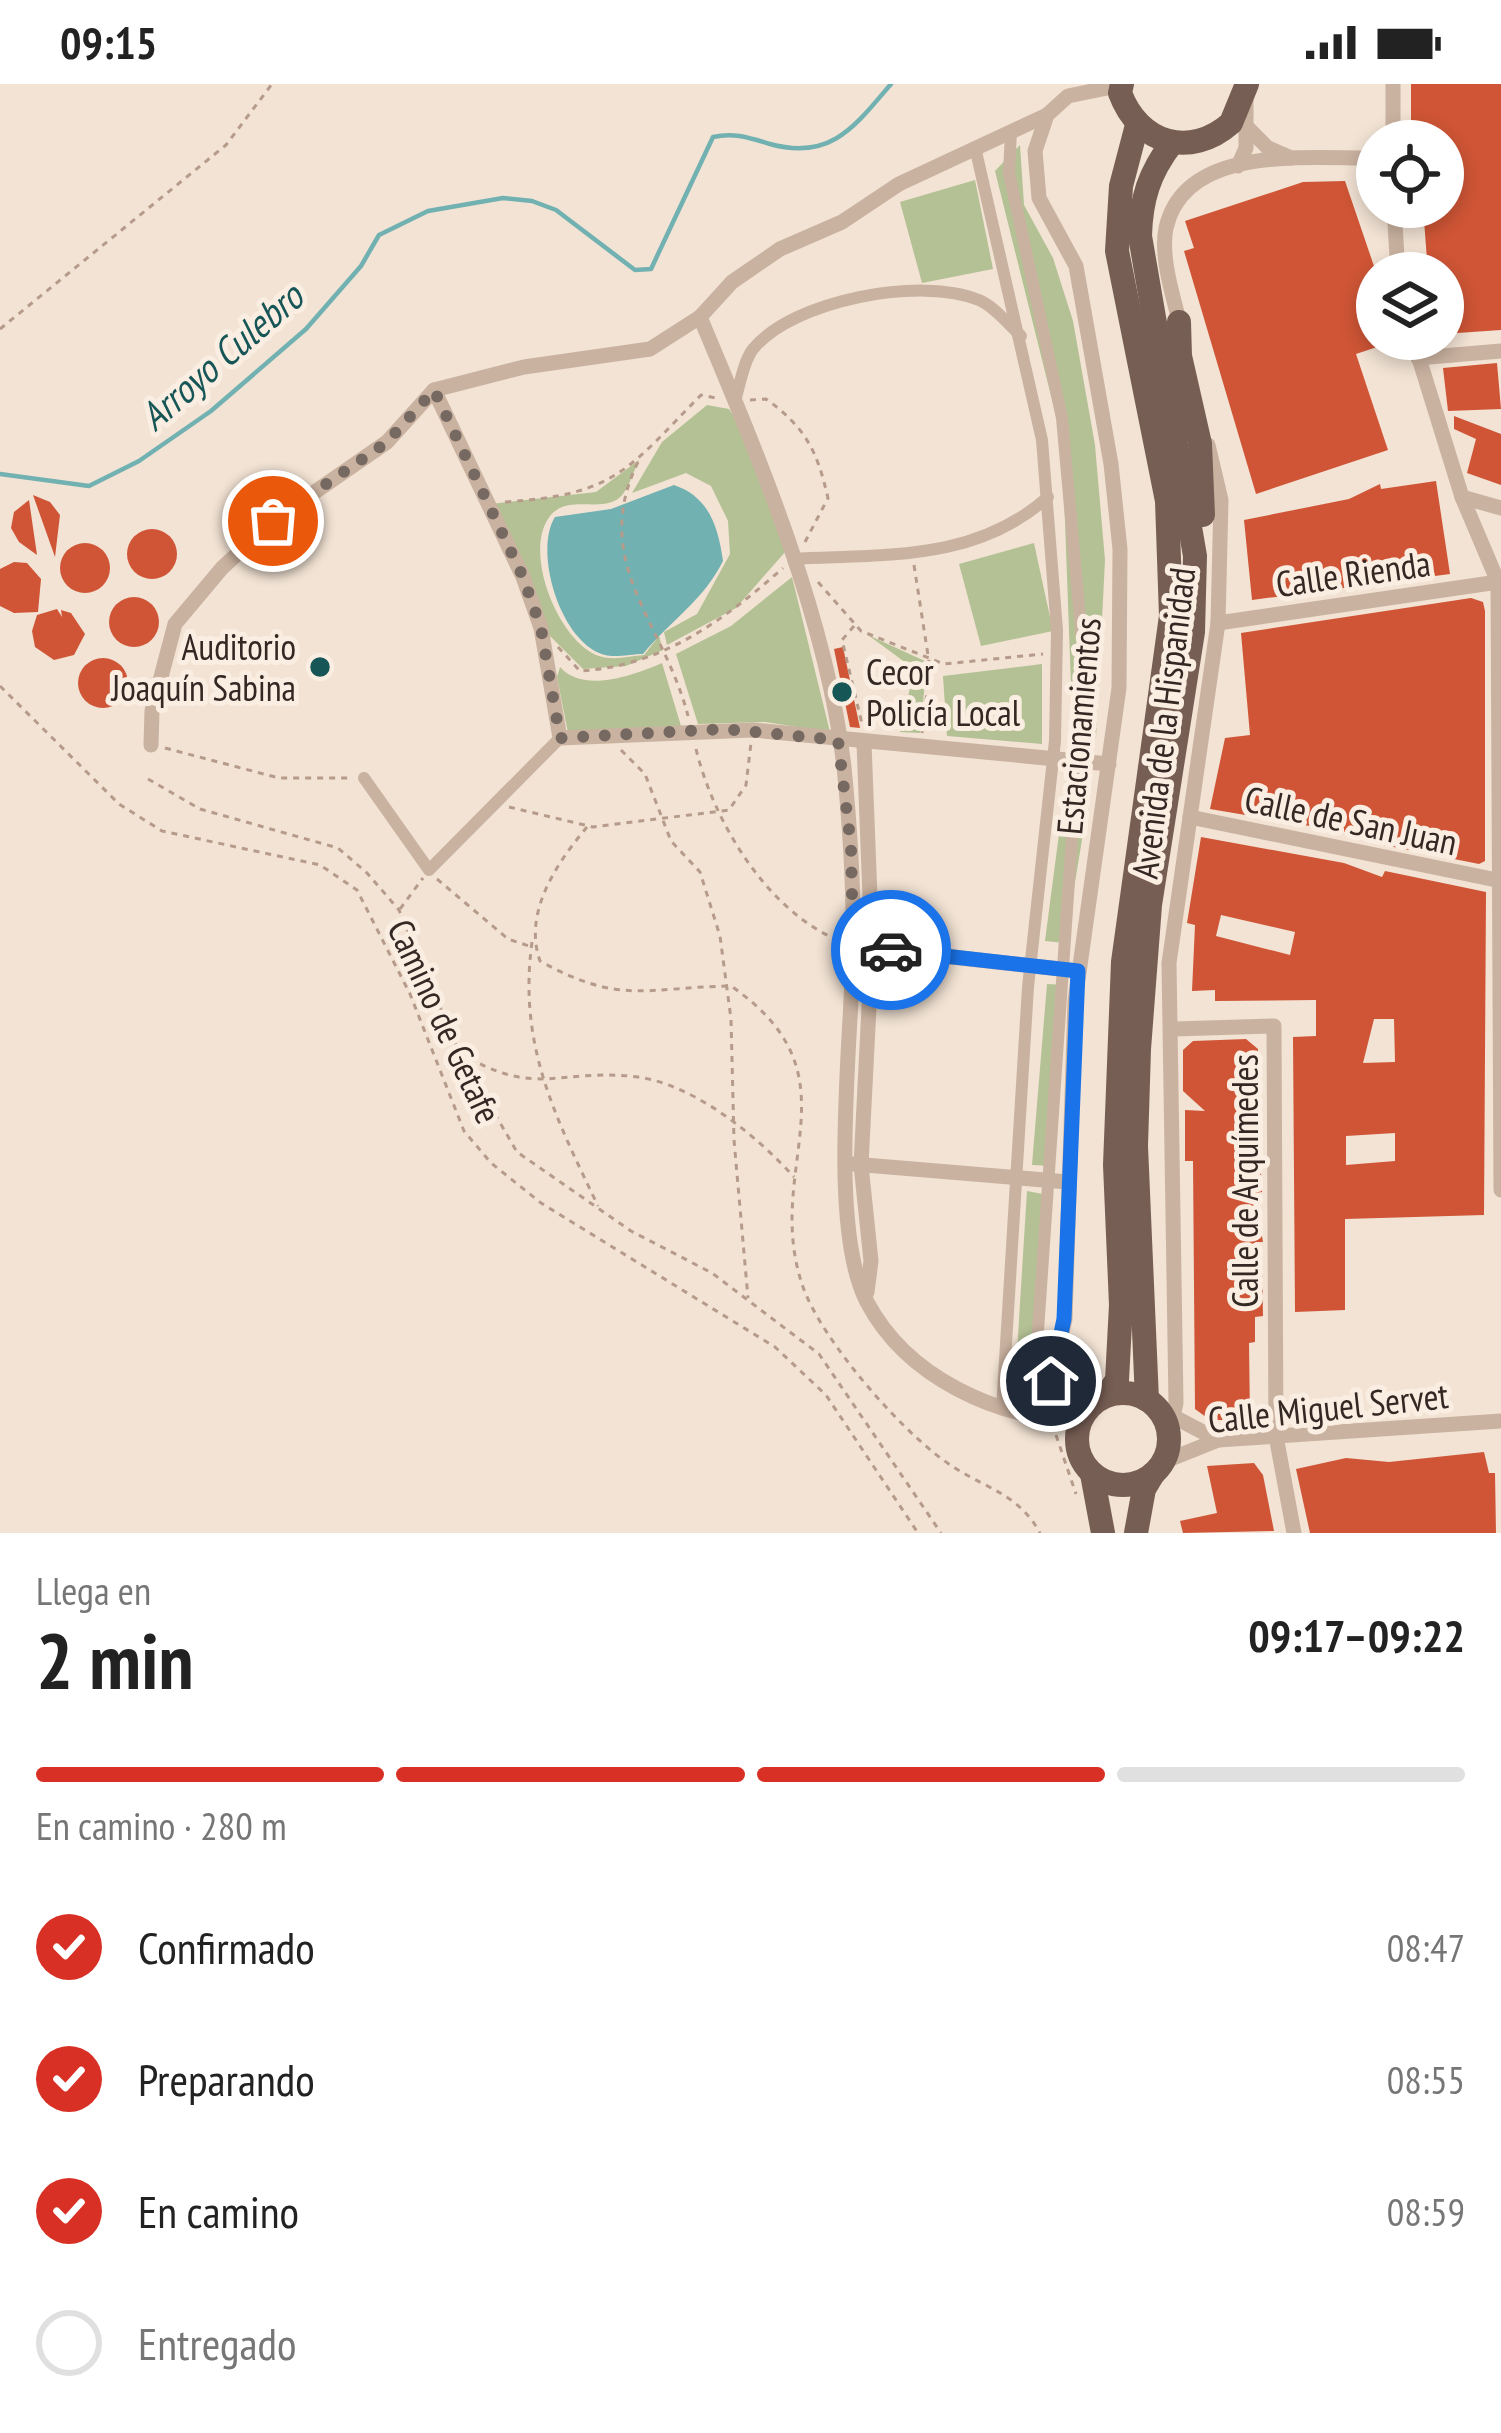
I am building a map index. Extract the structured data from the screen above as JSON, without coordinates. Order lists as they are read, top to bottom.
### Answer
{
  "streets": {
    "main road": ["Avenida de la Hispanidad"],
    "street": [
      "Calle Rienda",
      "Estacionamientos",
      "Calle de San Juan",
      "Calle de Arquímedes",
      "Calle Miguel Servet"
    ],
    "path": ["Camino de Getafe"]
  },
  "crossings": [
    ["Calle Rienda", "Avenida de la Hispanidad"],
    ["Avenida de la Hispanidad", "Estacionamientos"],
    ["Avenida de la Hispanidad", "Calle de San Juan"],
    ["Avenida de la Hispanidad", "Calle de Arquímedes"],
    ["Avenida de la Hispanidad", "Calle Miguel Servet"],
    ["Estacionamientos", "Calle Miguel Servet"],
    ["Calle de Arquímedes", "Calle Miguel Servet"]
  ],
  "water": ["Arroyo Culebro"],
  "places": ["Auditorio Joaquín Sabina", "Cecor Policía Local"],
  "page": {
    "status": "09:15",
    "heading": ["2 min", "Llega en", "09:17–09:22"],
    "bar": "En camino · 280 m",
    "list": [
      ["Confirmado", "08:47"],
      ["Preparando", "08:55"],
      ["En camino", "08:59"],
      "Entregado"
    ]
  }
}
